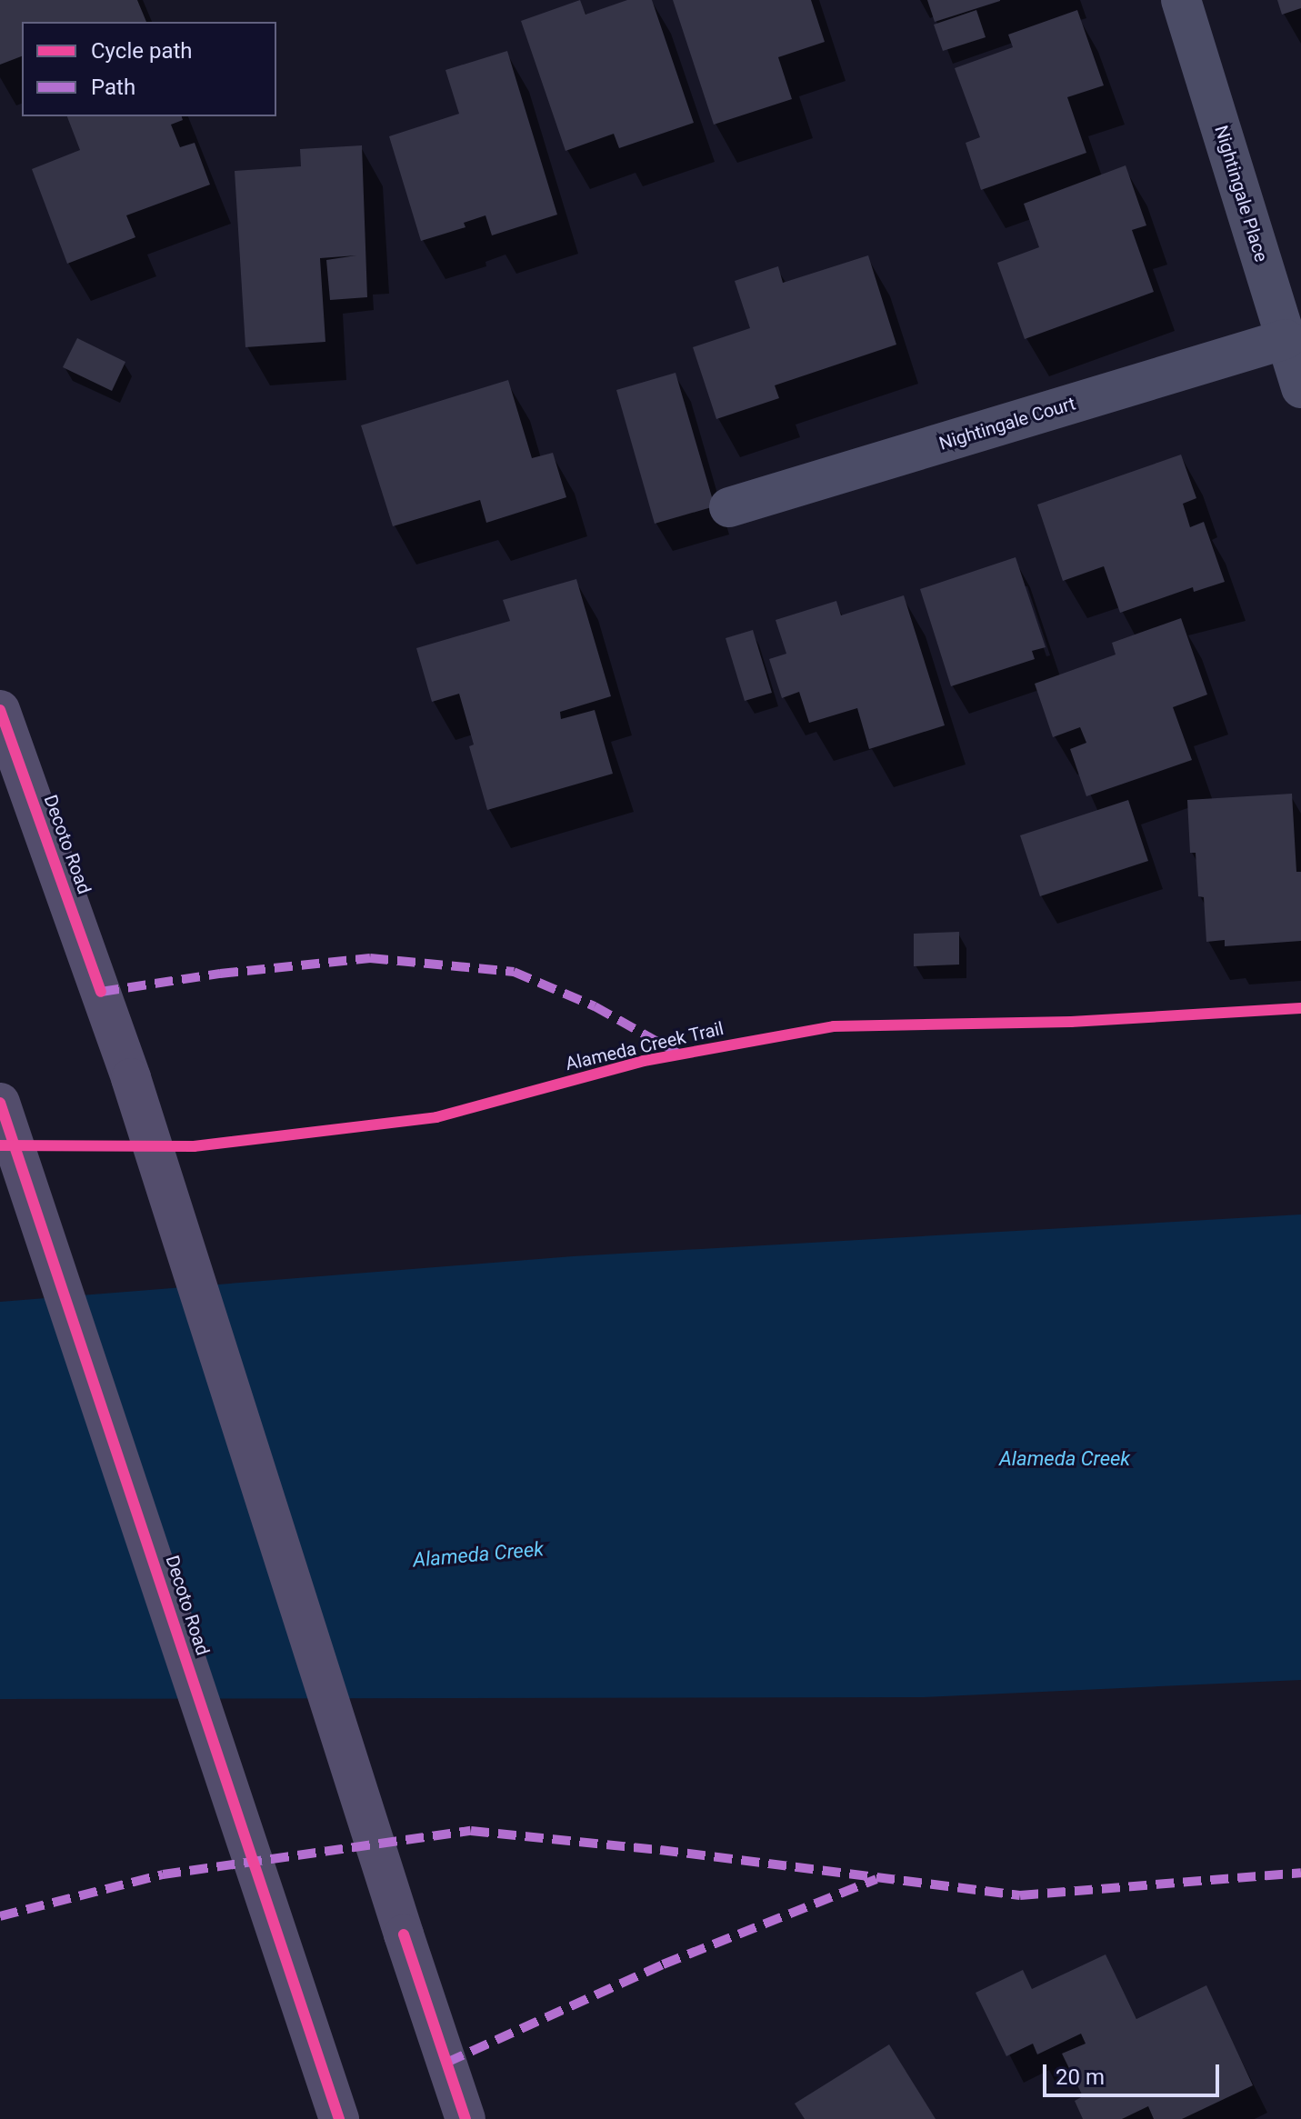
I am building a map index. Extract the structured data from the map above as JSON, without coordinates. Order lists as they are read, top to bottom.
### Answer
{
  "streets": {
    "main road": ["Decoto Road"],
    "street": ["Nightingale Place", "Nightingale Court"],
    "cycle path": ["Alameda Creek Trail"]
  },
  "crossings": [
    ["Nightingale Place", "Nightingale Court"]
  ],
  "water": ["Alameda Creek"],
  "legend": ["Cycle path", "Path"],
  "scale_bar": "20 m"
}
